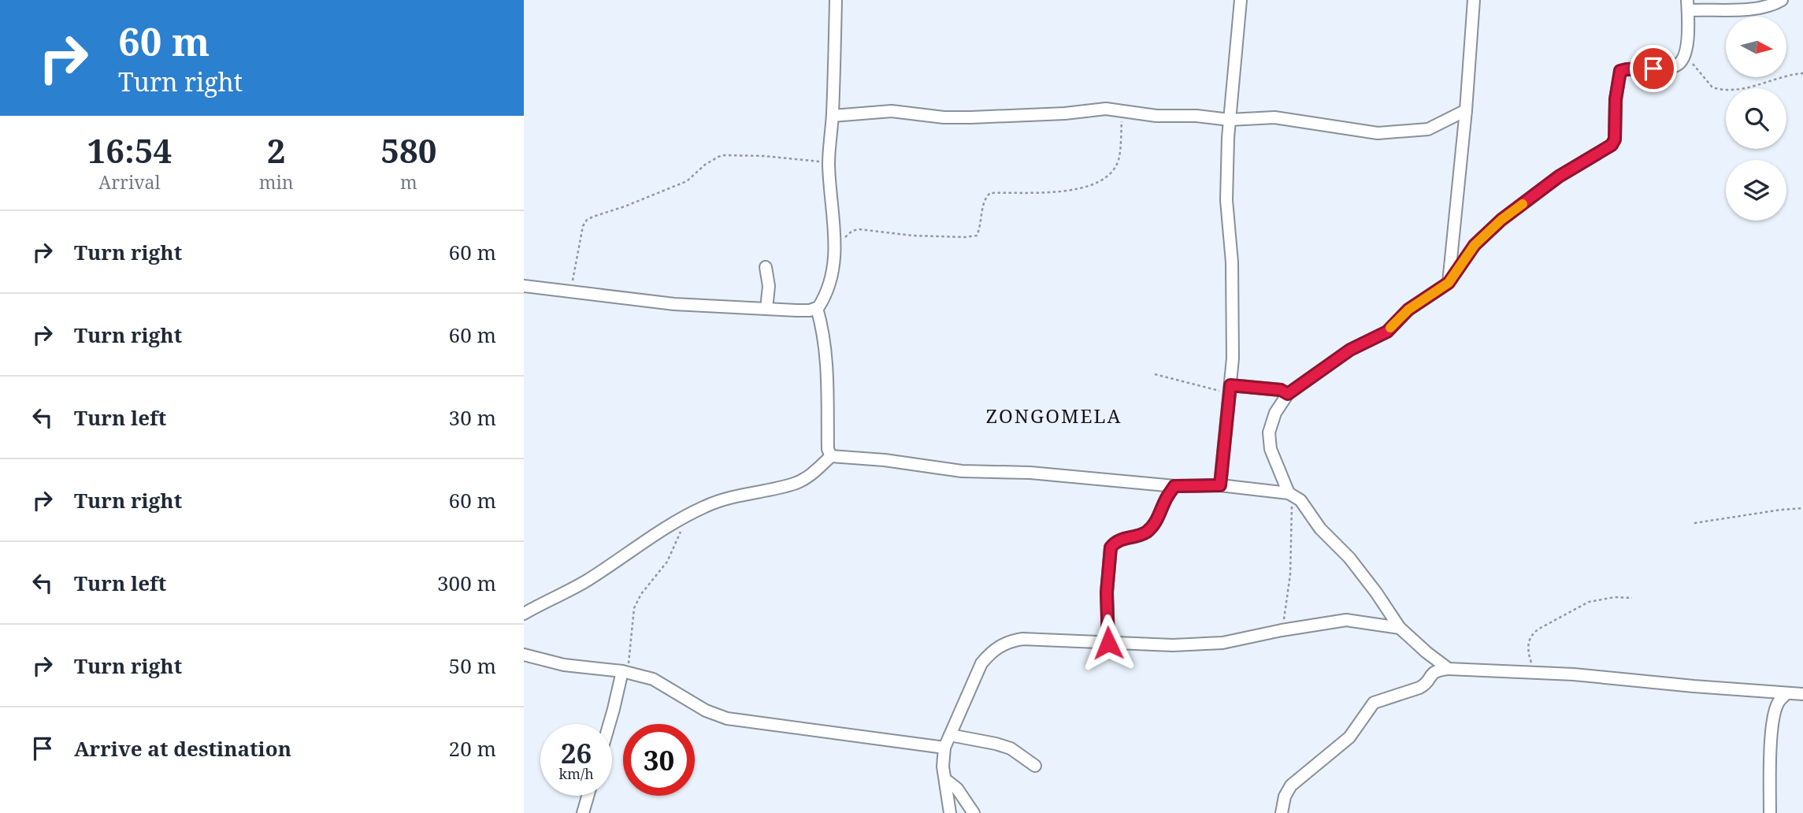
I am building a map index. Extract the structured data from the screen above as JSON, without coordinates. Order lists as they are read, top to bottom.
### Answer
{
  "districts": ["ZONGOMELA"],
  "north": "right",
  "page": {
    "turn": ["60 m", "Turn right"],
    "eta": [
      "16:54",
      "Arrival",
      "2",
      "min",
      "580",
      "m"
    ],
    "list": [
      {
        "name": "Turn right",
        "value": "60 m"
      },
      {
        "name": "Turn right",
        "value": "60 m"
      },
      {
        "name": "Turn left",
        "value": "30 m"
      },
      {
        "name": "Turn right",
        "value": "60 m"
      },
      {
        "name": "Turn left",
        "value": "300 m"
      },
      {
        "name": "Turn right",
        "value": "50 m"
      },
      {
        "name": "Arrive at destination",
        "value": "20 m"
      }
    ],
    "speed": "26 km/h",
    "limit": "30"
  }
}
